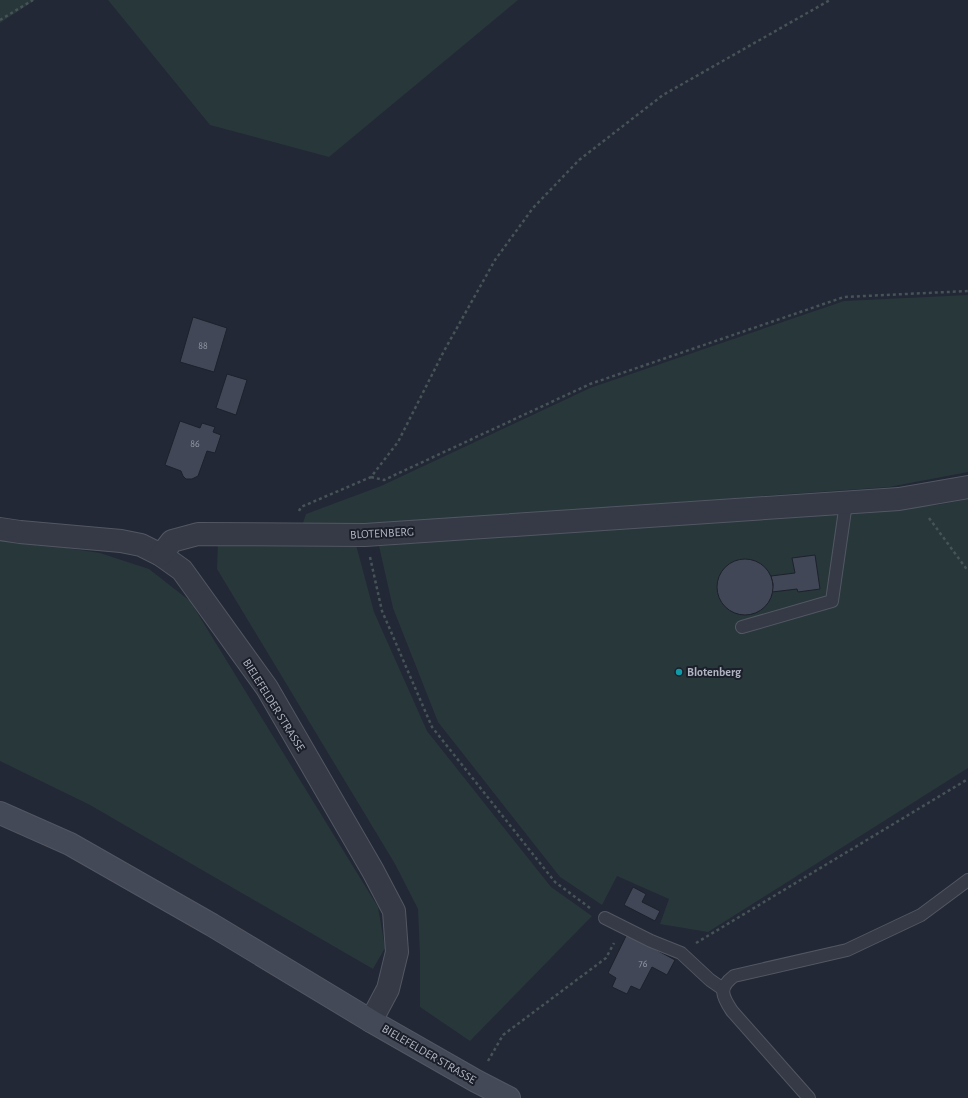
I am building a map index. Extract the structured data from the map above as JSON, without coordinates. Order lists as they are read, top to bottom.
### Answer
{
  "streets": {
    "main road": ["BIELEFELDER STRASSE"],
    "street": ["BLOTENBERG"]
  },
  "crossings": [
    ["BLOTENBERG", "BIELEFELDER STRASSE"]
  ],
  "places": ["Blotenberg"],
  "house_numbers": ["88", "86", "76"]
}
